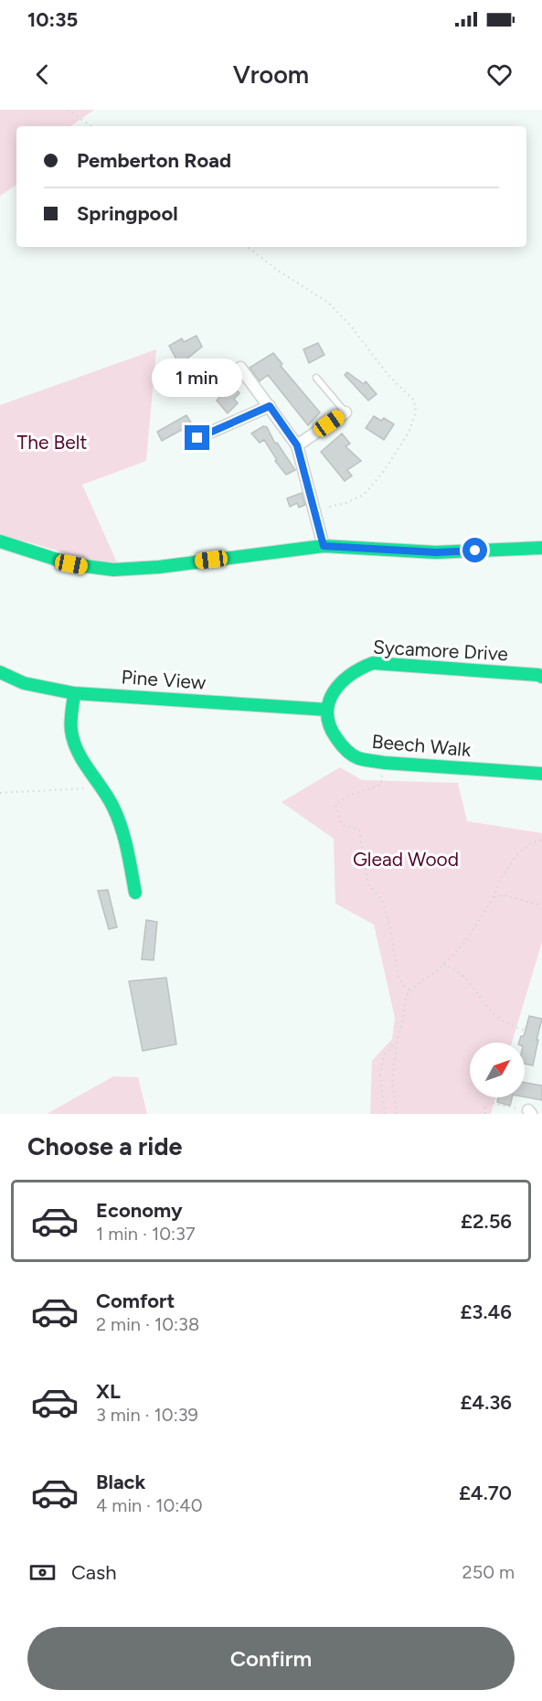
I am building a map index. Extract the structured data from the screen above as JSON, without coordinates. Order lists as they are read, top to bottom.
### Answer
{
  "streets": {
    "street": ["Sycamore Drive", "Pine View", "Beech Walk"]
  },
  "crossings": [
    ["Sycamore Drive", "Pine View"],
    ["Sycamore Drive", "Beech Walk"],
    ["Pine View", "Beech Walk"]
  ],
  "parks": ["The Belt", "Glead Wood"],
  "north": "top right",
  "page": {
    "status": "10:35",
    "header": "Vroom",
    "banner": ["Pemberton Road", "Springpool"],
    "bubble": "1 min",
    "heading": "Choose a ride",
    "list": [
      {
        "name": "Economy",
        "note": "1 min · 10:37",
        "value": "£2.56"
      },
      {
        "name": "Comfort",
        "note": "2 min · 10:38",
        "value": "£3.46"
      },
      {
        "name": "XL",
        "note": "3 min · 10:39",
        "value": "£4.36"
      },
      {
        "name": "Black",
        "note": "4 min · 10:40",
        "value": "£4.70"
      }
    ],
    "pay": ["Cash", "250 m"],
    "buttons": "Confirm"
  }
}
